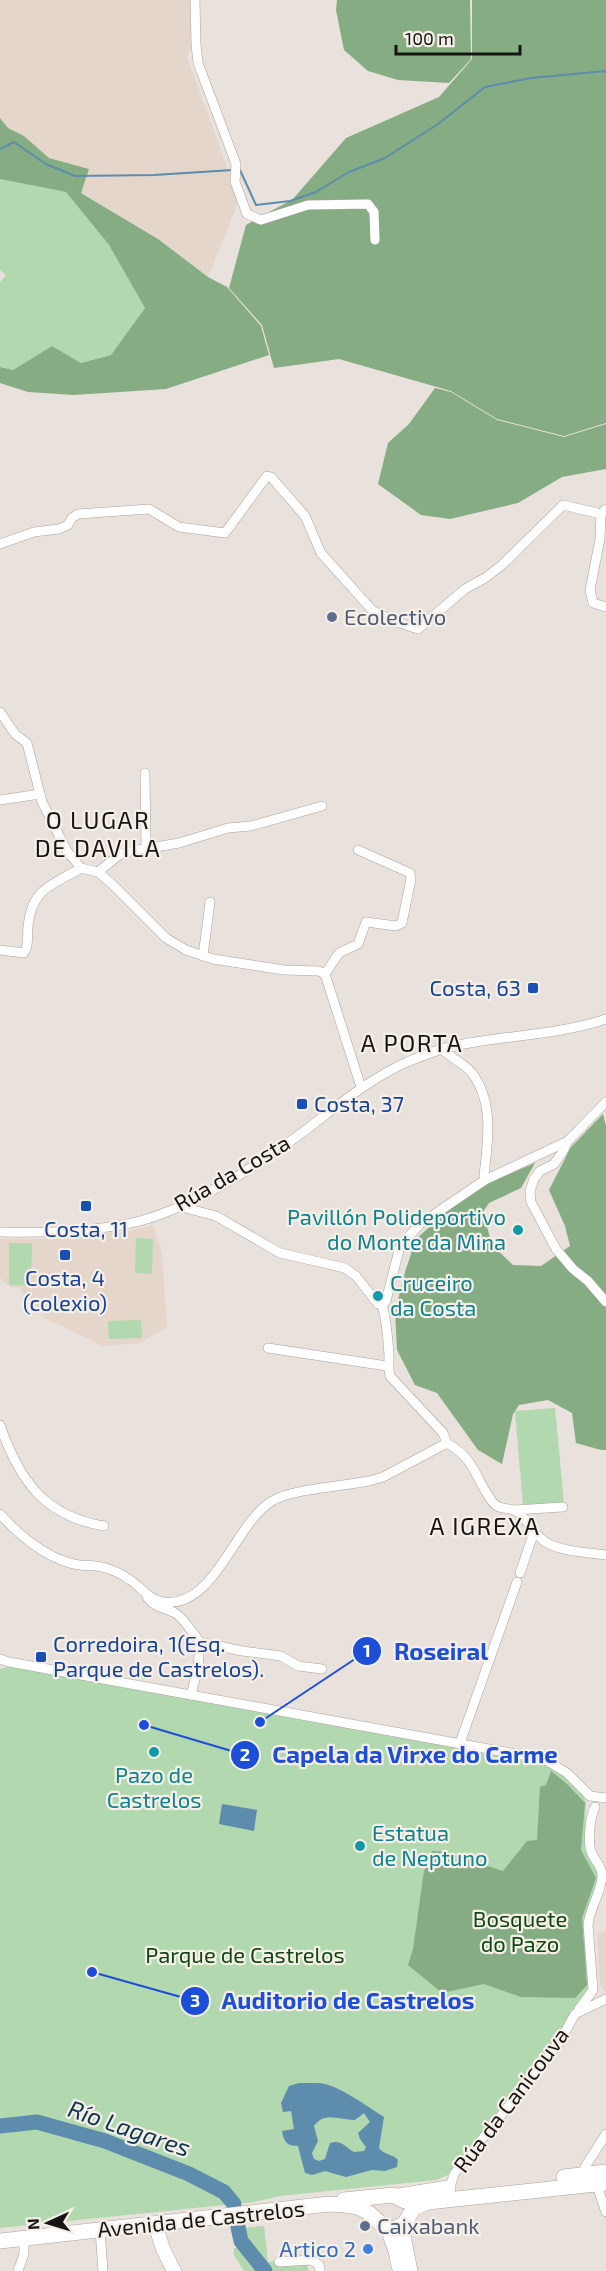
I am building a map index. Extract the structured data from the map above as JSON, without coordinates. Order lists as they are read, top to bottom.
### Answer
{
  "streets": {
    "main road": ["Avenida de Castrelos"],
    "street": ["Rúa da Costa", "Rúa da Canicouva"]
  },
  "crossings": [
    ["Rúa da Canicouva", "Avenida de Castrelos"]
  ],
  "districts": ["O LUGAR DE DAVILA", "A PORTA", "A IGREXA"],
  "water": ["Río Lagares"],
  "parks": ["Bosquete do Pazo", "Parque de Castrelos"],
  "places": {
    "other": [
      "Ecolectivo",
      "Pavillón Polideportivo do Monte da Mina",
      "Cruceiro da Costa",
      "Roseiral",
      "Capela da Virxe do Carme",
      "Pazo de Castrelos",
      "Estatua de Neptuno",
      "Auditorio de Castrelos",
      "Caixabank",
      "Artico 2"
    ],
    "transit": [
      "Costa, 63",
      "Costa, 37",
      "Costa, 11",
      "Costa, 4 (colexio)",
      "Corredoira, 1(Esq. Parque de Castrelos)."
    ]
  },
  "scale_bar": "100 m",
  "north": "left"
}
